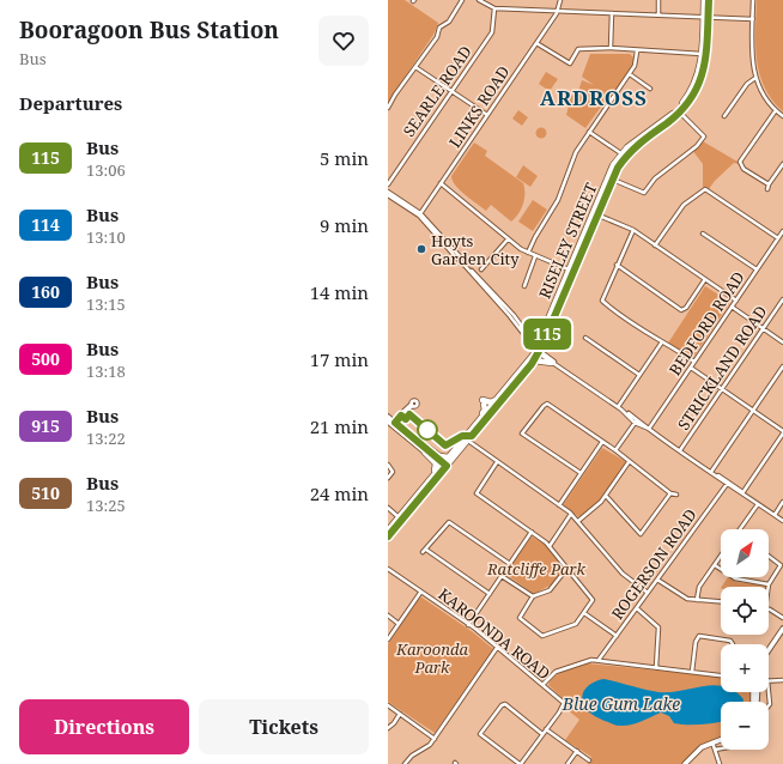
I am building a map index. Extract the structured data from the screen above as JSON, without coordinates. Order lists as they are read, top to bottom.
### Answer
{
  "streets": {
    "highway": ["RISELEY STREET"],
    "street": [
      "SEARLE ROAD",
      "LINKS ROAD",
      "BEDFORD ROAD",
      "STRICKLAND ROAD",
      "ROGERSON ROAD",
      "KAROONDA ROAD"
    ]
  },
  "districts": ["ARDROSS"],
  "water": ["Blue Gum Lake"],
  "parks": ["Ratcliffe Park", "Karoonda Park"],
  "places": ["Hoyts Garden City"],
  "lines": ["bus line 115"],
  "north": "top right",
  "page": {
    "heading": [
      ["Booragoon Bus Station", "Bus"],
      "Departures"
    ],
    "on_map": "115",
    "list": [
      {
        "mark": "115",
        "name": "Bus",
        "note": "13:06",
        "value": "5 min"
      },
      {
        "mark": "114",
        "name": "Bus",
        "note": "13:10",
        "value": "9 min"
      },
      {
        "mark": "160",
        "name": "Bus",
        "note": "13:15",
        "value": "14 min"
      },
      {
        "mark": "500",
        "name": "Bus",
        "note": "13:18",
        "value": "17 min"
      },
      {
        "mark": "915",
        "name": "Bus",
        "note": "13:22",
        "value": "21 min"
      },
      {
        "mark": "510",
        "name": "Bus",
        "note": "13:25",
        "value": "24 min"
      }
    ],
    "map_buttons": ["+", "−"],
    "buttons": ["Directions", "Tickets"]
  }
}
